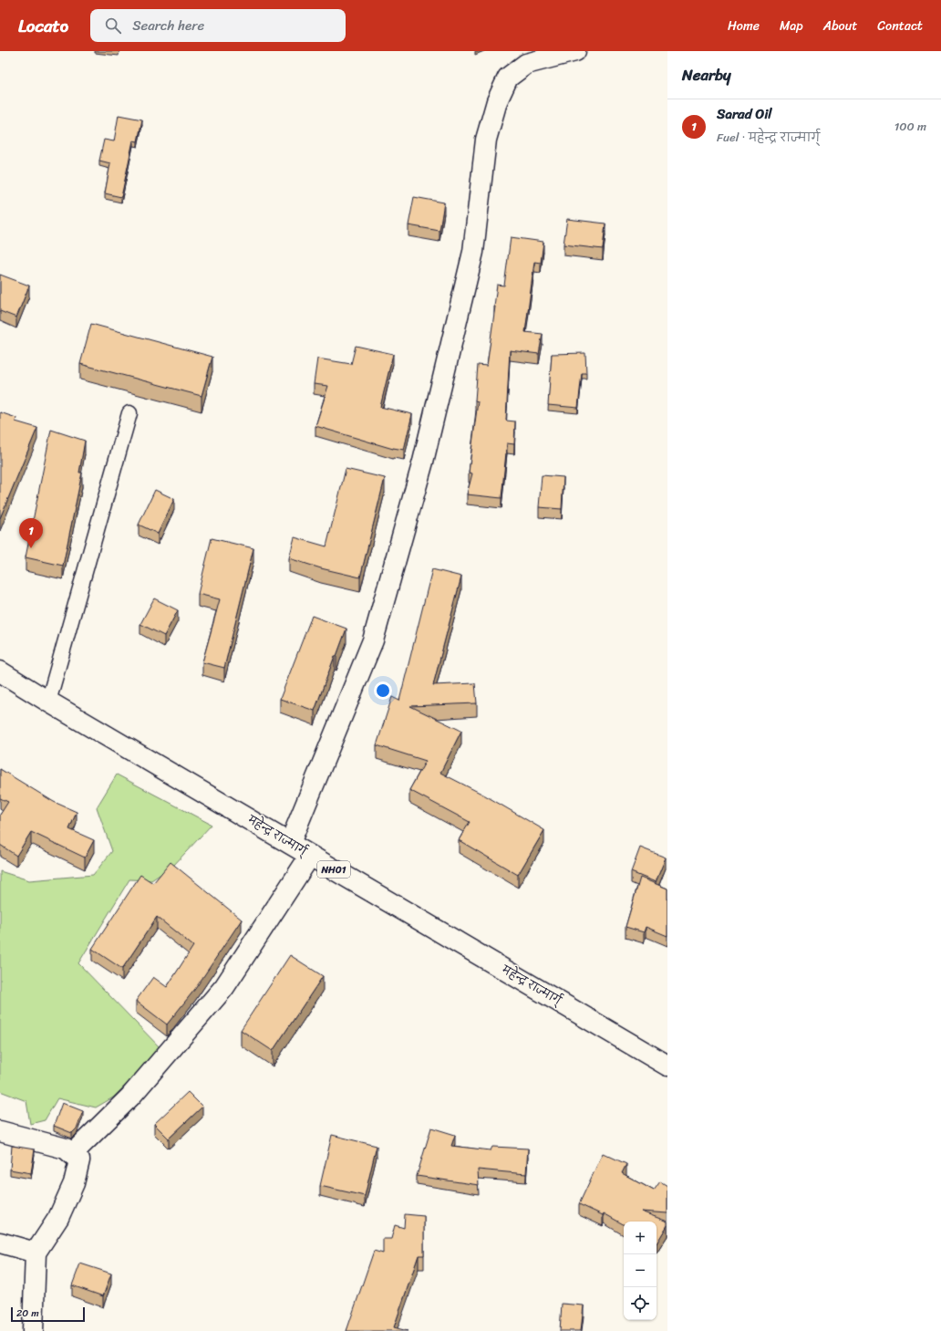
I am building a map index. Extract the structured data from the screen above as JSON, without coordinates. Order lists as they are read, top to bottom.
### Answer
{
  "streets": {
    "main road": ["महेन्द्र राज्मार्ग्", "NH01"]
  },
  "scale_bar": "20 m",
  "page": {
    "header": "Locato",
    "search": "Search here",
    "nav": [
      "Home",
      "Map",
      "About",
      "Contact"
    ],
    "heading": "Nearby",
    "list": [
      {
        "mark": "1",
        "name": "Sarad Oil",
        "note": "Fuel · महेन्द्र राज्मार्ग्",
        "value": "100 m"
      }
    ],
    "pins": "1",
    "map_buttons": ["+", "−"],
    "scale": "20 m"
  }
}
